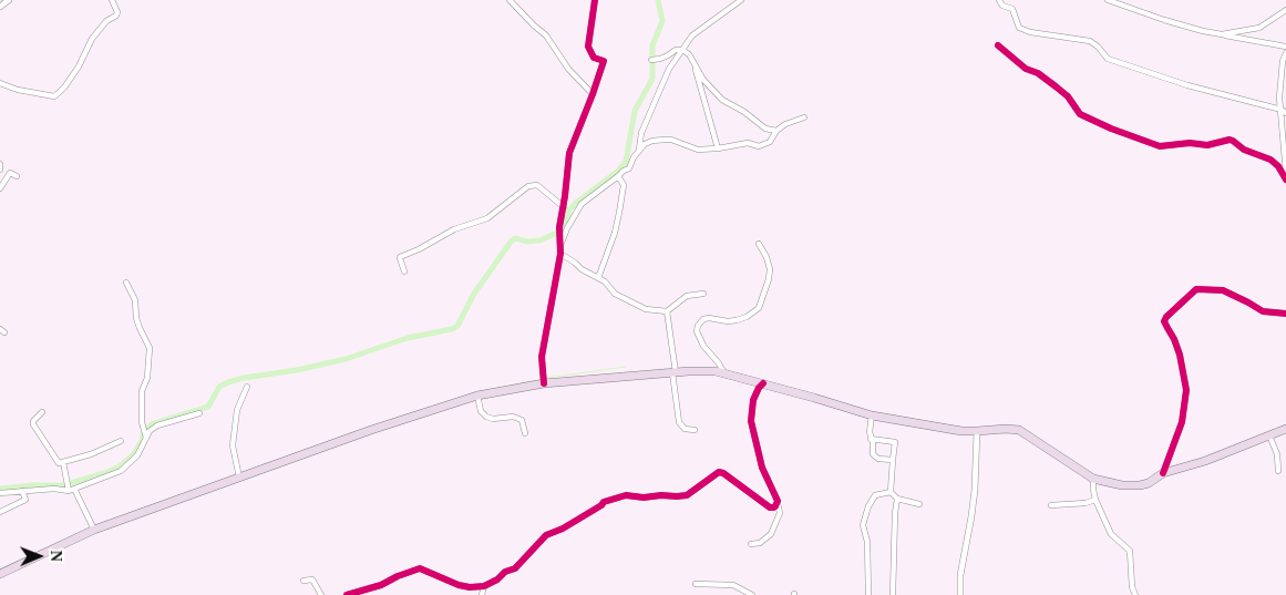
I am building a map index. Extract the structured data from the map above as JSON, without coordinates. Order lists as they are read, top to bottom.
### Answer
{
  "north": "right"
}
